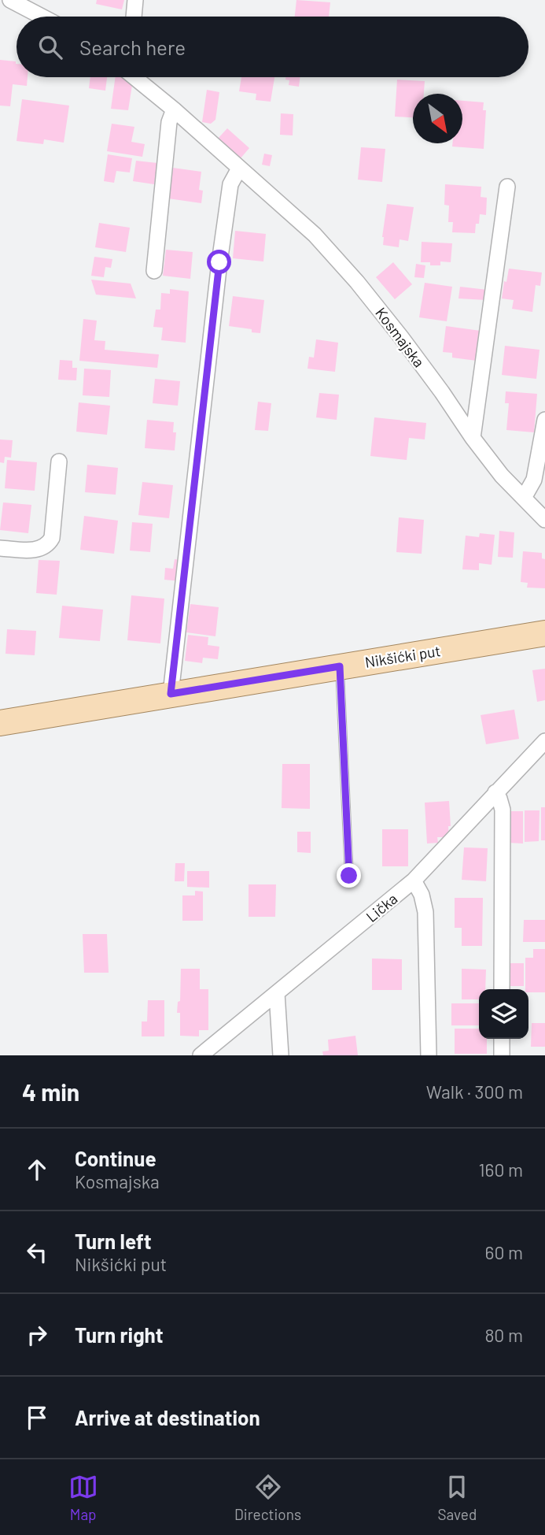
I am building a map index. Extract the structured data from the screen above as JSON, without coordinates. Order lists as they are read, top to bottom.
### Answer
{
  "streets": {
    "main road": ["Nikšićki put"],
    "street": ["Kosmajska", "Lička"]
  },
  "north": "bottom right",
  "page": {
    "search": "Search here",
    "heading": ["4 min", "Walk · 300 m"],
    "list": [
      ["Continue", "Kosmajska", "160 m"],
      ["Turn left", "Nikšićki put", "60 m"],
      ["Turn right", "80 m"],
      "Arrive at destination"
    ],
    "nav": ["Map", "Directions", "Saved"]
  }
}
